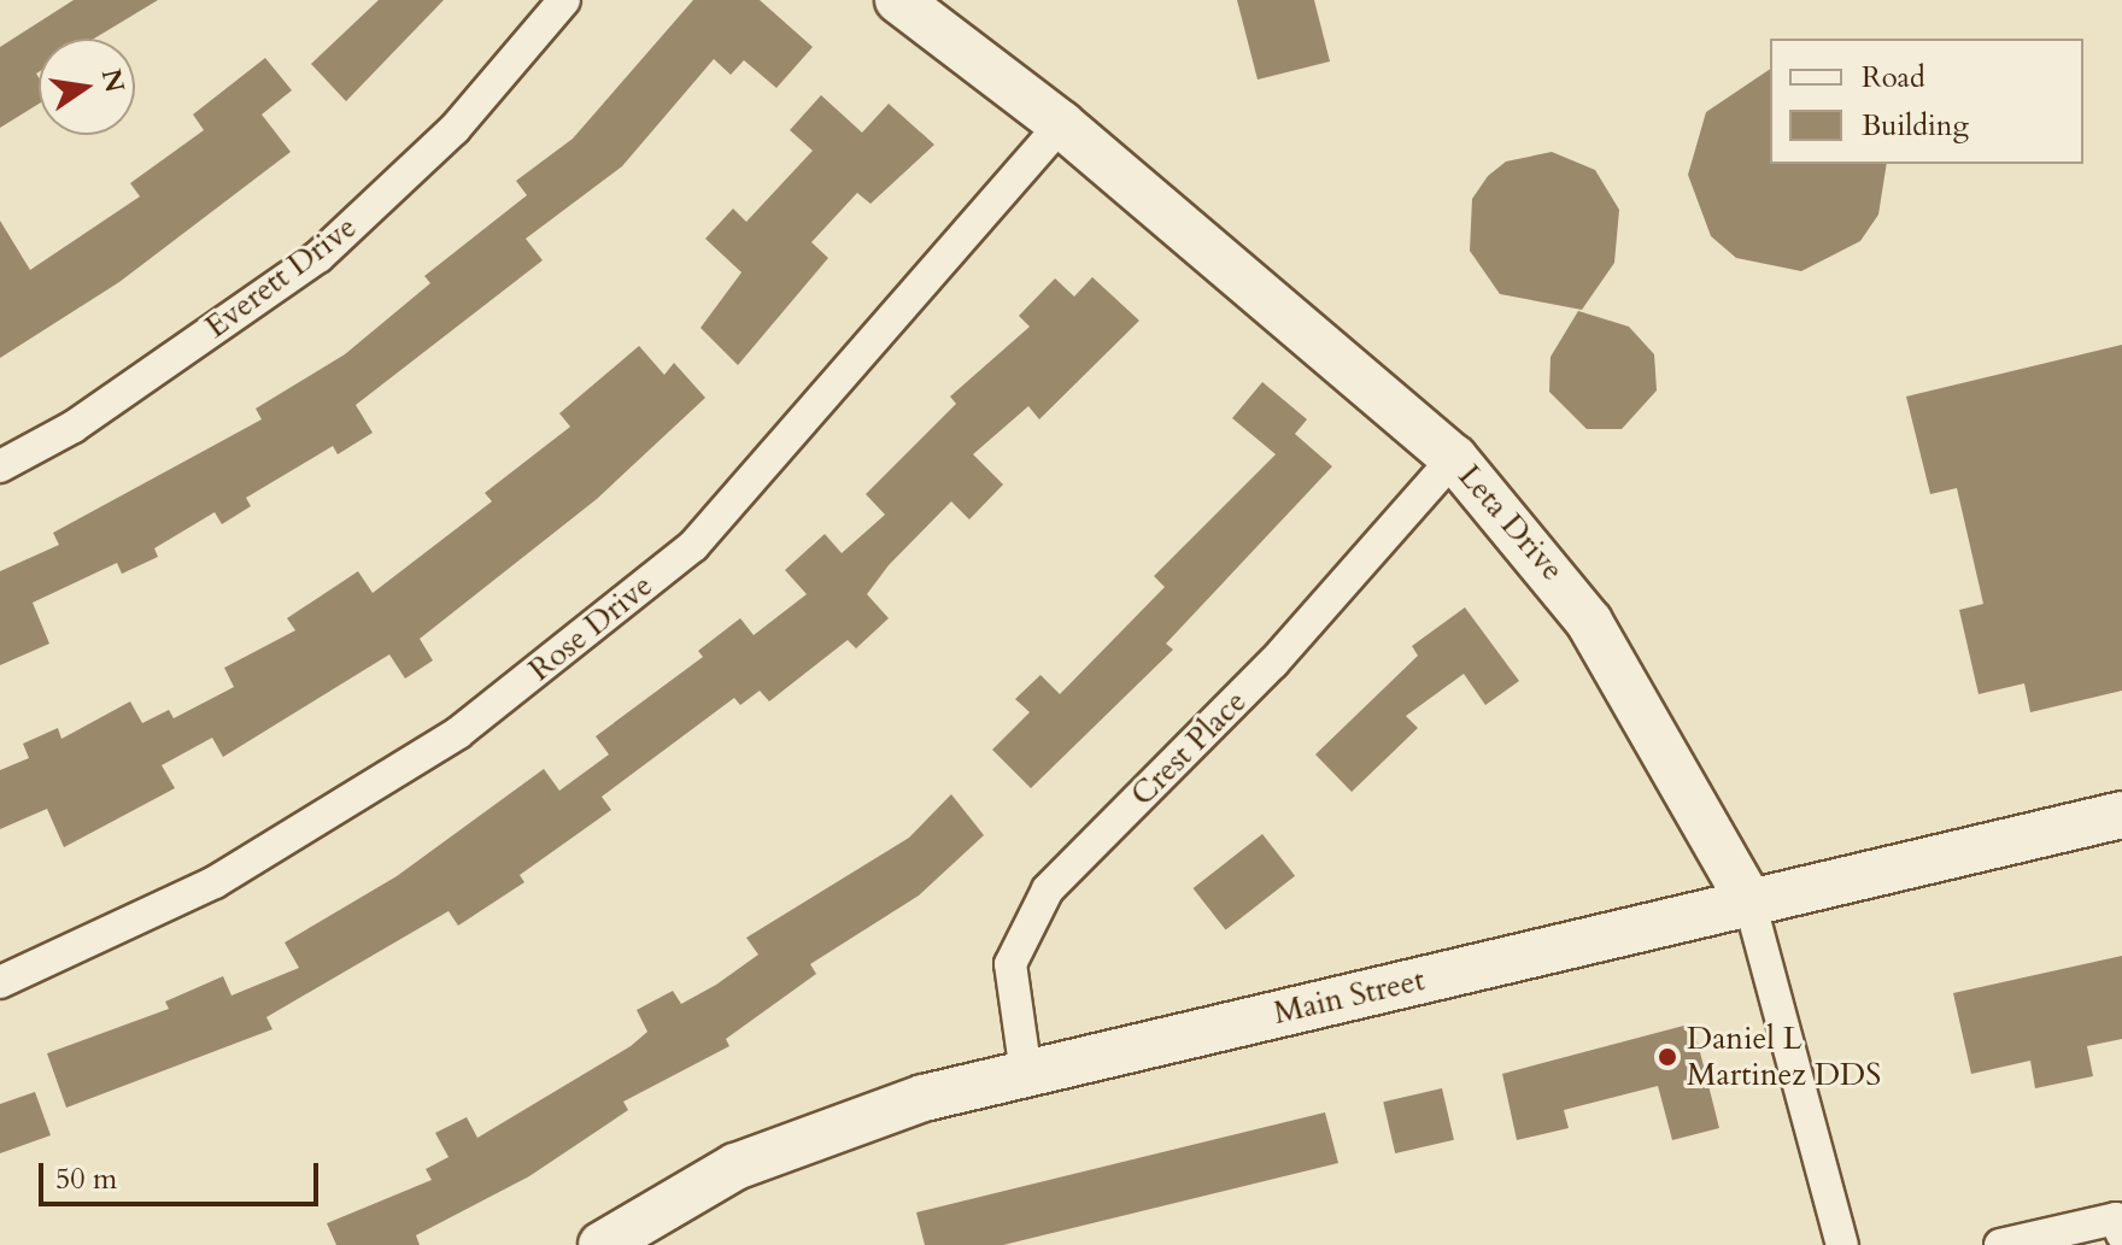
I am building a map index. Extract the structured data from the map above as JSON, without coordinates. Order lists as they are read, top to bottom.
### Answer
{
  "streets": {
    "main road": ["Leta Drive", "Main Street"],
    "street": ["Everett Drive", "Rose Drive", "Crest Place"]
  },
  "crossings": [
    ["Leta Drive", "Rose Drive"],
    ["Leta Drive", "Crest Place"],
    ["Leta Drive", "Main Street"],
    ["Crest Place", "Main Street"]
  ],
  "places": ["Daniel L Martinez DDS"],
  "legend": ["Road", "Building"],
  "scale_bar": "50 m",
  "north": "right"
}
